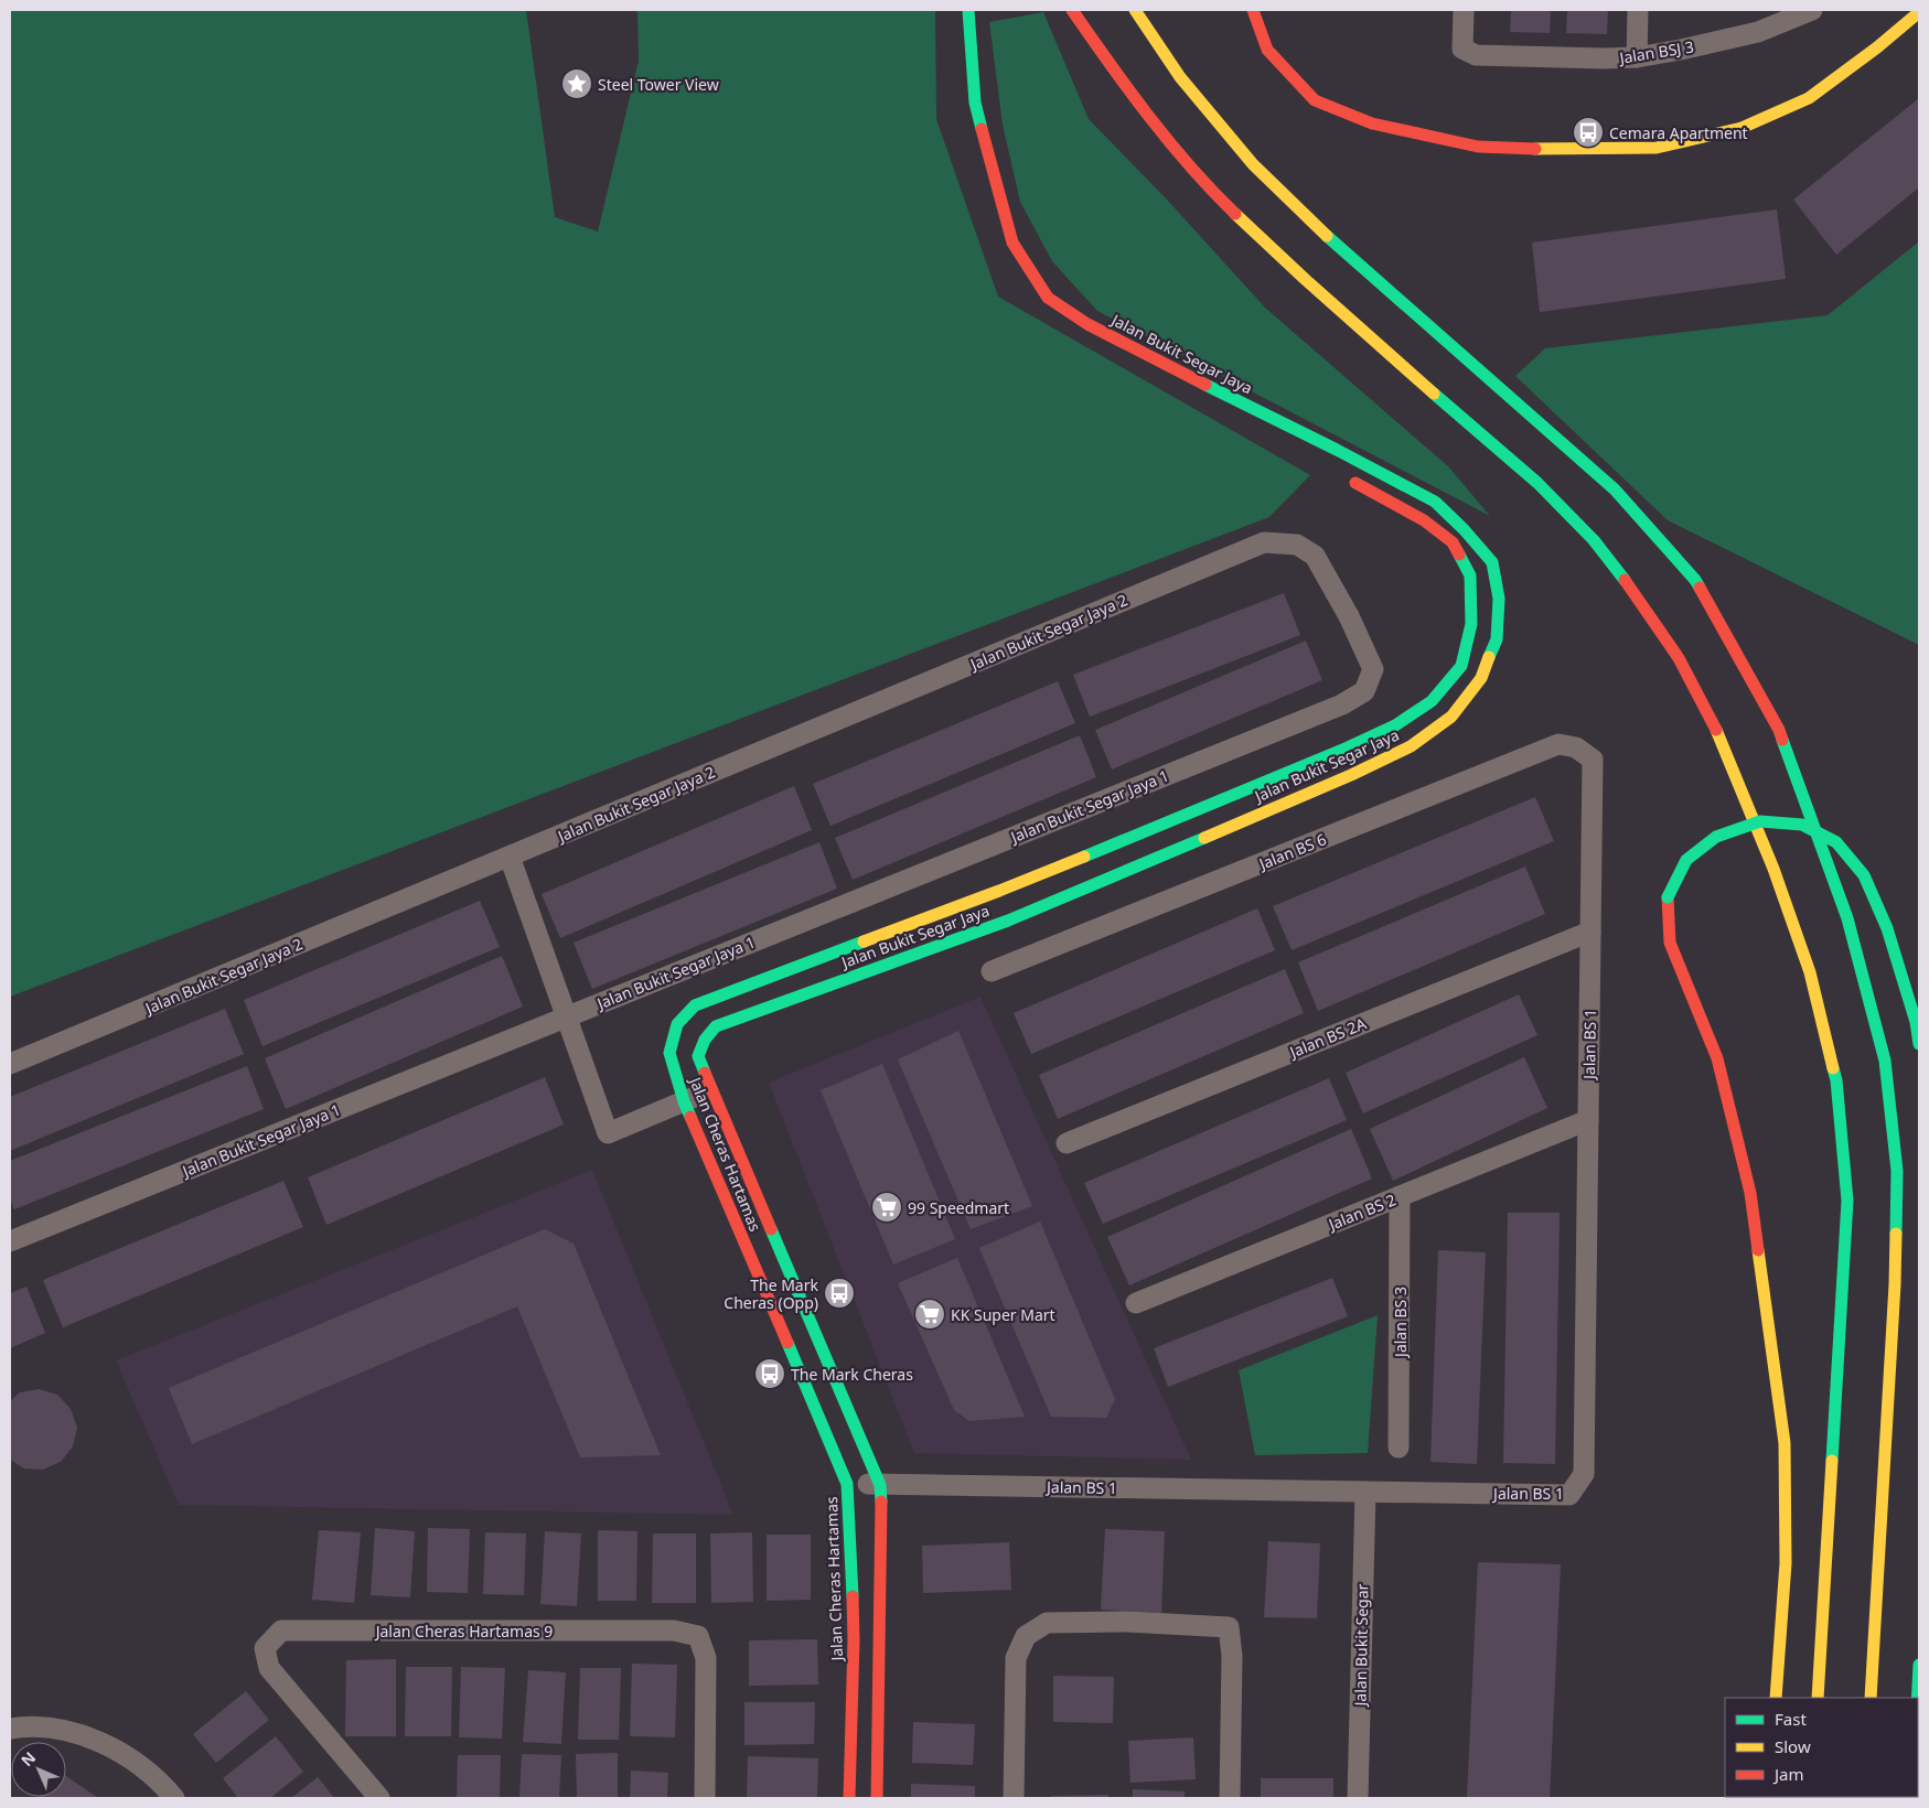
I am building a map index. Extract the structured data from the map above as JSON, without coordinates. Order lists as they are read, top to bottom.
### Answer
{
  "streets": {
    "main road": ["Jalan Bukit Segar Jaya", "Jalan Cheras Hartamas"],
    "street": [
      "Jalan BSJ 3",
      "Jalan Bukit Segar Jaya 2",
      "Jalan Bukit Segar Jaya 1",
      "Jalan BS 6",
      "Jalan BS 2A",
      "Jalan BS 1",
      "Jalan BS 2",
      "Jalan BS 3",
      "Jalan Cheras Hartamas 9",
      "Jalan Bukit Segar"
    ]
  },
  "crossings": [
    ["Jalan Bukit Segar Jaya", "Jalan Cheras Hartamas"],
    ["Jalan Bukit Segar Jaya 2", "Jalan Bukit Segar Jaya 1"],
    ["Jalan BS 6", "Jalan BS 1"],
    ["Jalan BS 2A", "Jalan BS 1"],
    ["Jalan BS 1", "Jalan Cheras Hartamas"],
    ["Jalan BS 1", "Jalan BS 2"],
    ["Jalan BS 1", "Jalan Bukit Segar"],
    ["Jalan BS 2", "Jalan BS 3"]
  ],
  "places": {
    "place": ["Steel Tower View"],
    "bus stop": ["Cemara Apartment", "The Mark Cheras (Opp)", "The Mark Cheras"],
    "supermarket": ["99 Speedmart", "KK Super Mart"]
  },
  "legend": ["Fast", "Slow", "Jam"],
  "north": "top left"
}
